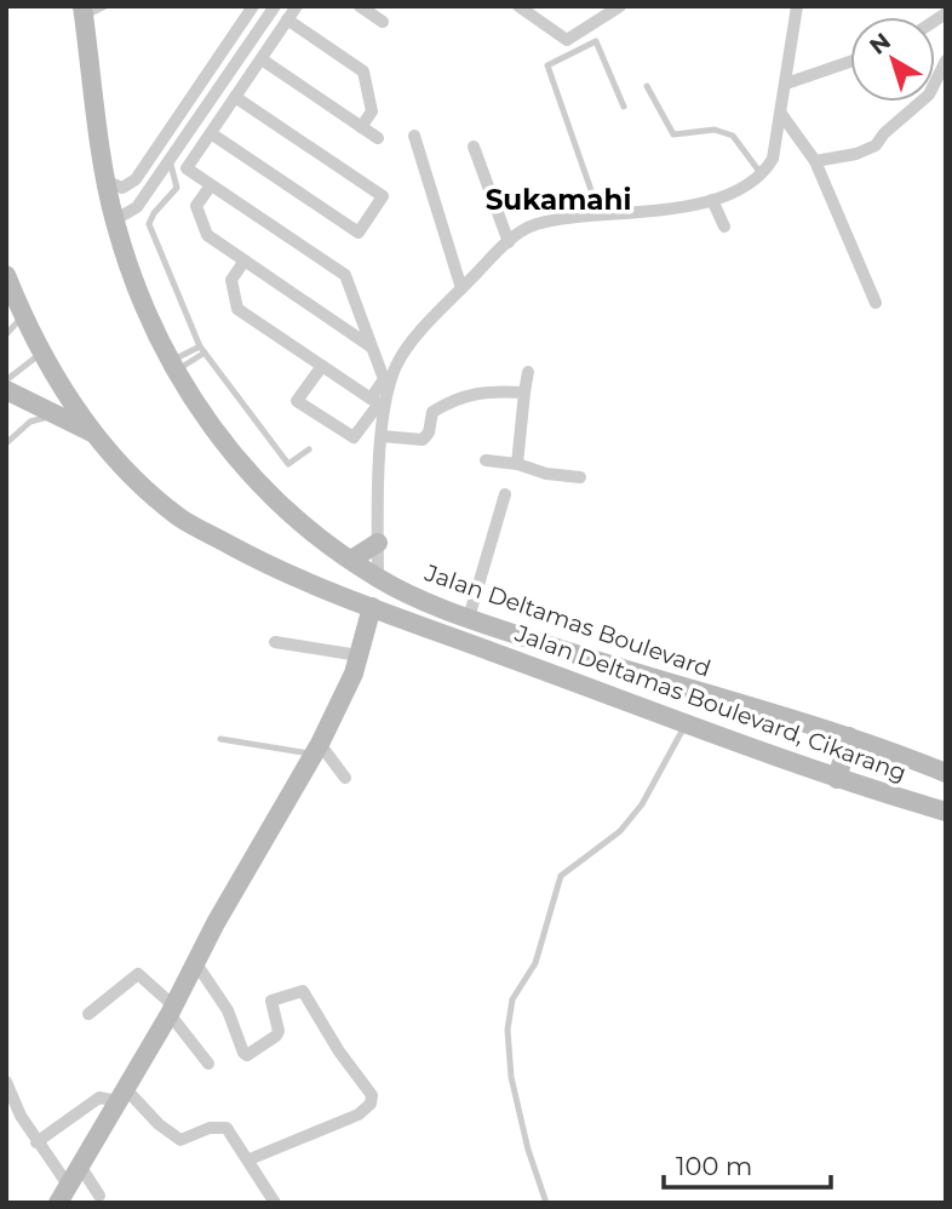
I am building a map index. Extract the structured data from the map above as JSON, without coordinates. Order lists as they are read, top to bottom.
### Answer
{
  "streets": {
    "street": ["Jalan Deltamas Boulevard", "Jalan Deltamas Boulevard, Cikarang"]
  },
  "districts": ["Sukamahi"],
  "scale_bar": "100 m",
  "north": "top left"
}
